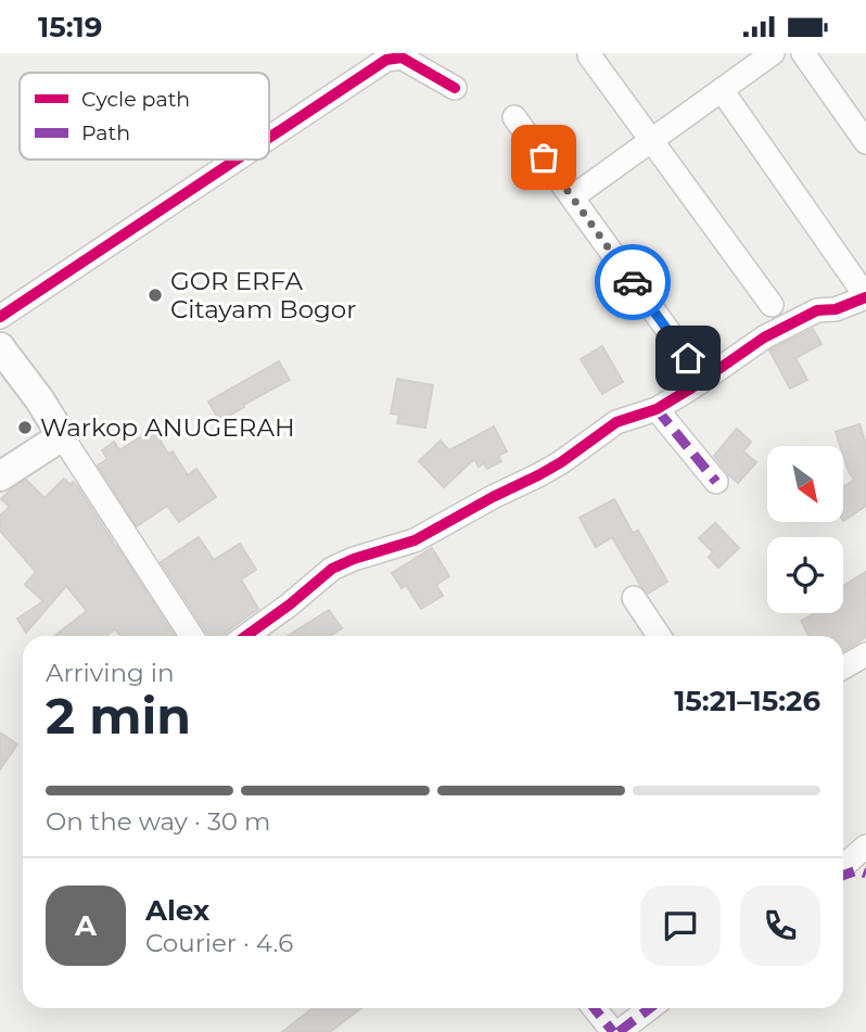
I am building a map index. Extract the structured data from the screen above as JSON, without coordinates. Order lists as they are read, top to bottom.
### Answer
{
  "places": ["GOR ERFA Citayam Bogor", "Warkop ANUGERAH"],
  "legend": ["Cycle path", "Path"],
  "north": "bottom right",
  "page": {
    "status": "15:19",
    "heading": ["2 min", "Arriving in", "15:21–15:26"],
    "panel": ["Alex", "Courier · 4.6"],
    "bar": "On the way · 30 m",
    "round": "A"
  }
}
